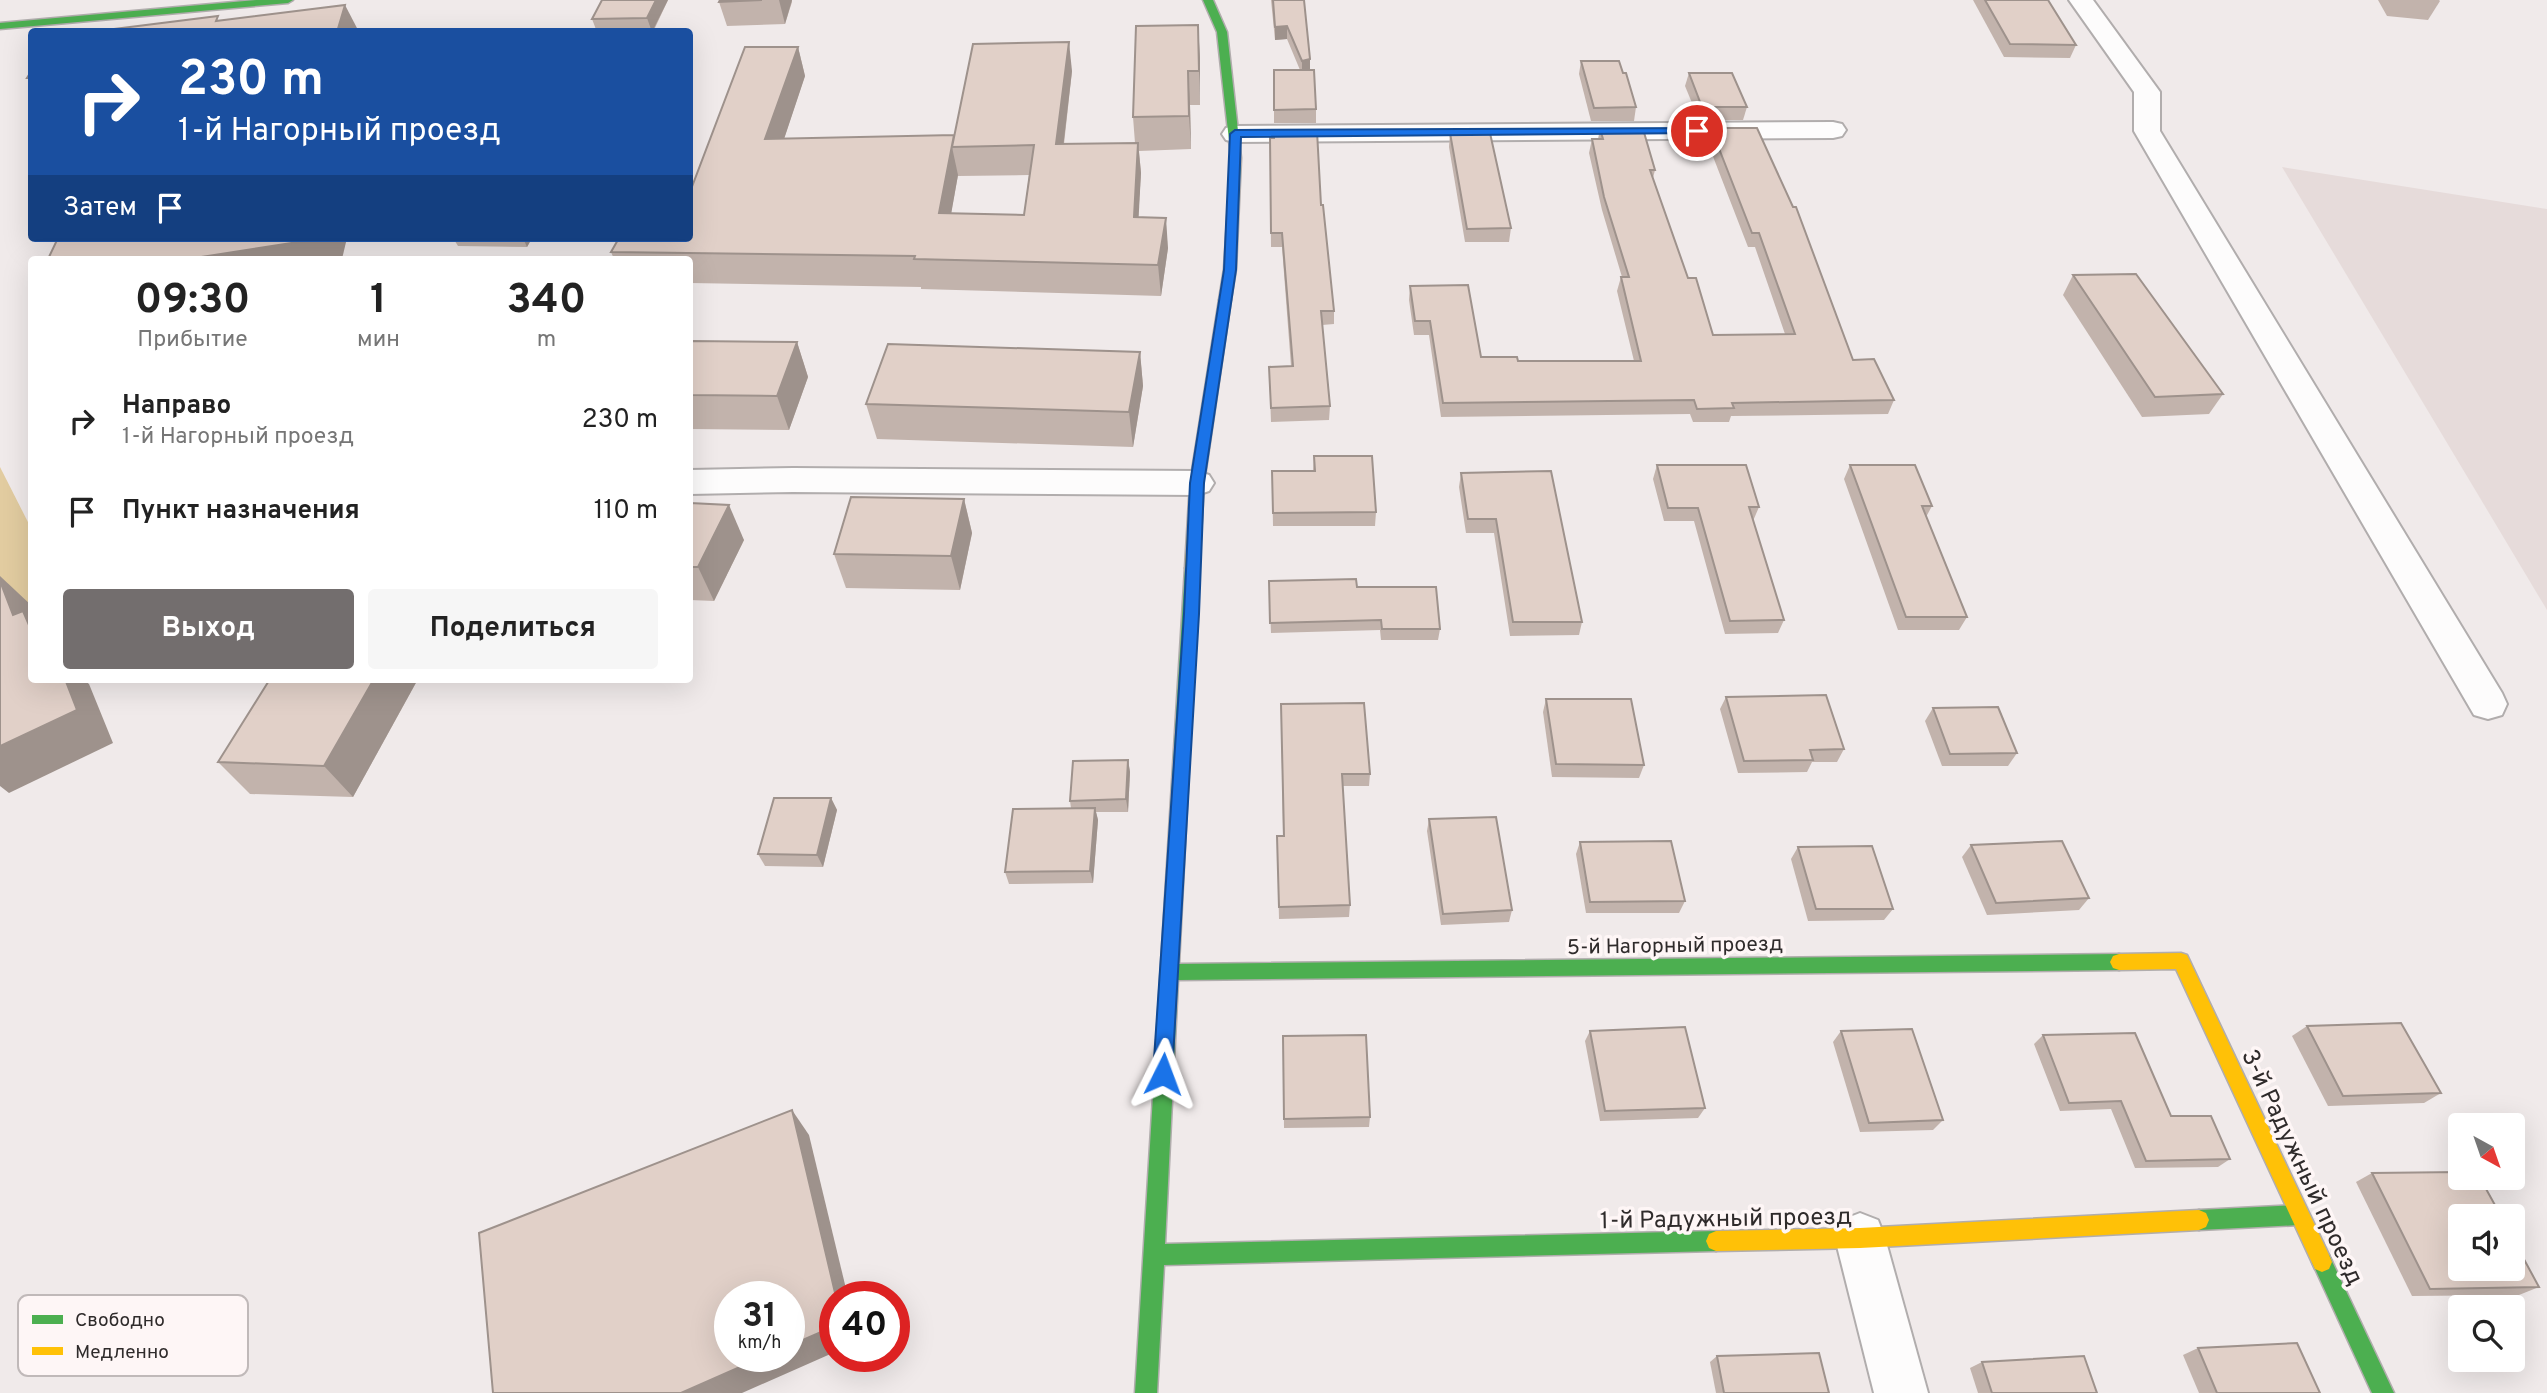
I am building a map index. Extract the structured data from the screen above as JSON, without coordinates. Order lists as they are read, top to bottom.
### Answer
{
  "streets": {
    "street": ["5-й Нагорный проезд", "3-й Радужный проезд", "1-й Радужный проезд"]
  },
  "crossings": [
    ["5-й Нагорный проезд", "3-й Радужный проезд"],
    ["3-й Радужный проезд", "1-й Радужный проезд"]
  ],
  "legend": ["Свободно", "Медленно"],
  "north": "bottom right",
  "page": {
    "turn": ["230 m", "1-й Нагорный проезд"],
    "then": "Затем",
    "eta": [
      "09:30",
      "Прибытие",
      "1",
      "мин",
      "340",
      "m"
    ],
    "list": [
      {
        "name": "Направо",
        "note": "1-й Нагорный проезд",
        "value": "230 m"
      },
      {
        "name": "Пункт назначения",
        "value": "110 m"
      }
    ],
    "buttons": ["Выход", "Поделиться"],
    "speed": "31 km/h",
    "limit": "40"
  }
}
